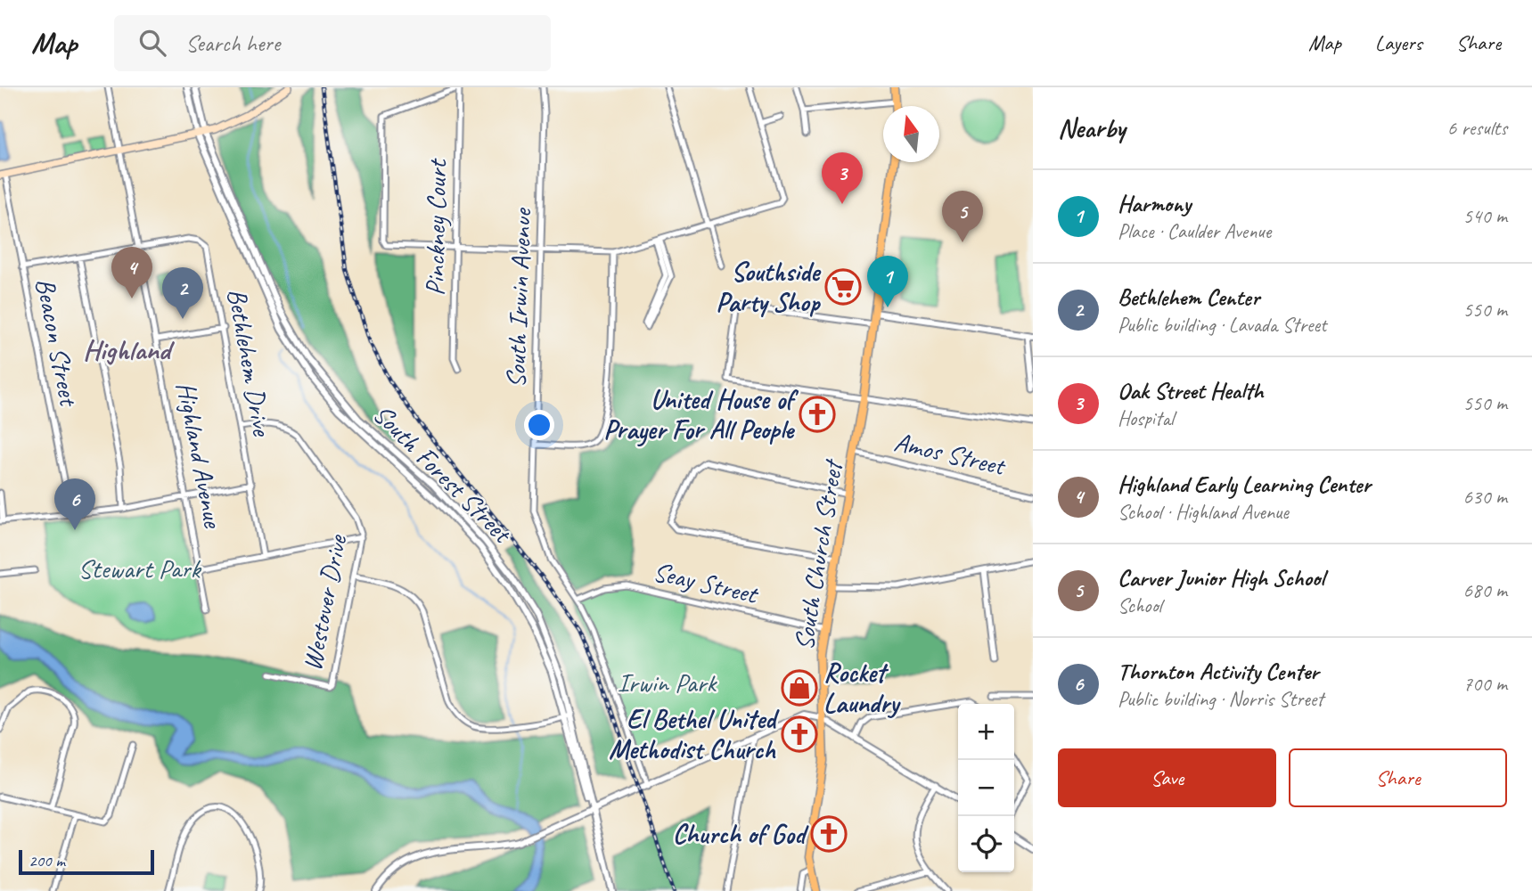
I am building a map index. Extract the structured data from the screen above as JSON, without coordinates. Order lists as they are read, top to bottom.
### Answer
{
  "streets": {
    "main road": ["South Church Street"],
    "street": [
      "Pinckney Court",
      "South Irwin Avenue",
      "Beacon Street",
      "Bethlehem Drive",
      "Amos Street",
      "Highland Avenue",
      "South Forest Street",
      "Seay Street",
      "Westover Drive"
    ]
  },
  "crossings": [
    ["South Irwin Avenue", "Seay Street"],
    ["Bethlehem Drive", "Highland Avenue"],
    ["Bethlehem Drive", "Westover Drive"],
    ["Amos Street", "South Church Street"],
    ["South Church Street", "Seay Street"]
  ],
  "districts": ["Highland"],
  "parks": ["Stewart Park", "Irwin Park"],
  "places": {
    "supermarket": ["Southside Party Shop"],
    "church": ["United House of Prayer For All People", "El Bethel United Methodist Church", "Church of God"],
    "shop": ["Rocket Laundry"]
  },
  "scale_bar": "200 m",
  "north": "top",
  "page": {
    "header": "Map",
    "search": "Search here",
    "nav": ["Map", "Layers", "Share"],
    "heading": ["Nearby", "6 results"],
    "pins": [
      "3",
      "5",
      "4",
      "1",
      "2",
      "6"
    ],
    "list": [
      {
        "mark": "1",
        "name": "Harmony",
        "note": "Place · Caulder Avenue",
        "value": "540 m"
      },
      {
        "mark": "2",
        "name": "Bethlehem Center",
        "note": "Public building · Lavada Street",
        "value": "550 m"
      },
      {
        "mark": "3",
        "name": "Oak Street Health",
        "note": "Hospital",
        "value": "550 m"
      },
      {
        "mark": "4",
        "name": "Highland Early Learning Center",
        "note": "School · Highland Avenue",
        "value": "630 m"
      },
      {
        "mark": "5",
        "name": "Carver Junior High School",
        "note": "School",
        "value": "680 m"
      },
      {
        "mark": "6",
        "name": "Thornton Activity Center",
        "note": "Public building · Norris Street",
        "value": "700 m"
      }
    ],
    "map_buttons": ["+", "−"],
    "buttons": ["Save", "Share"],
    "scale": "200 m"
  }
}
